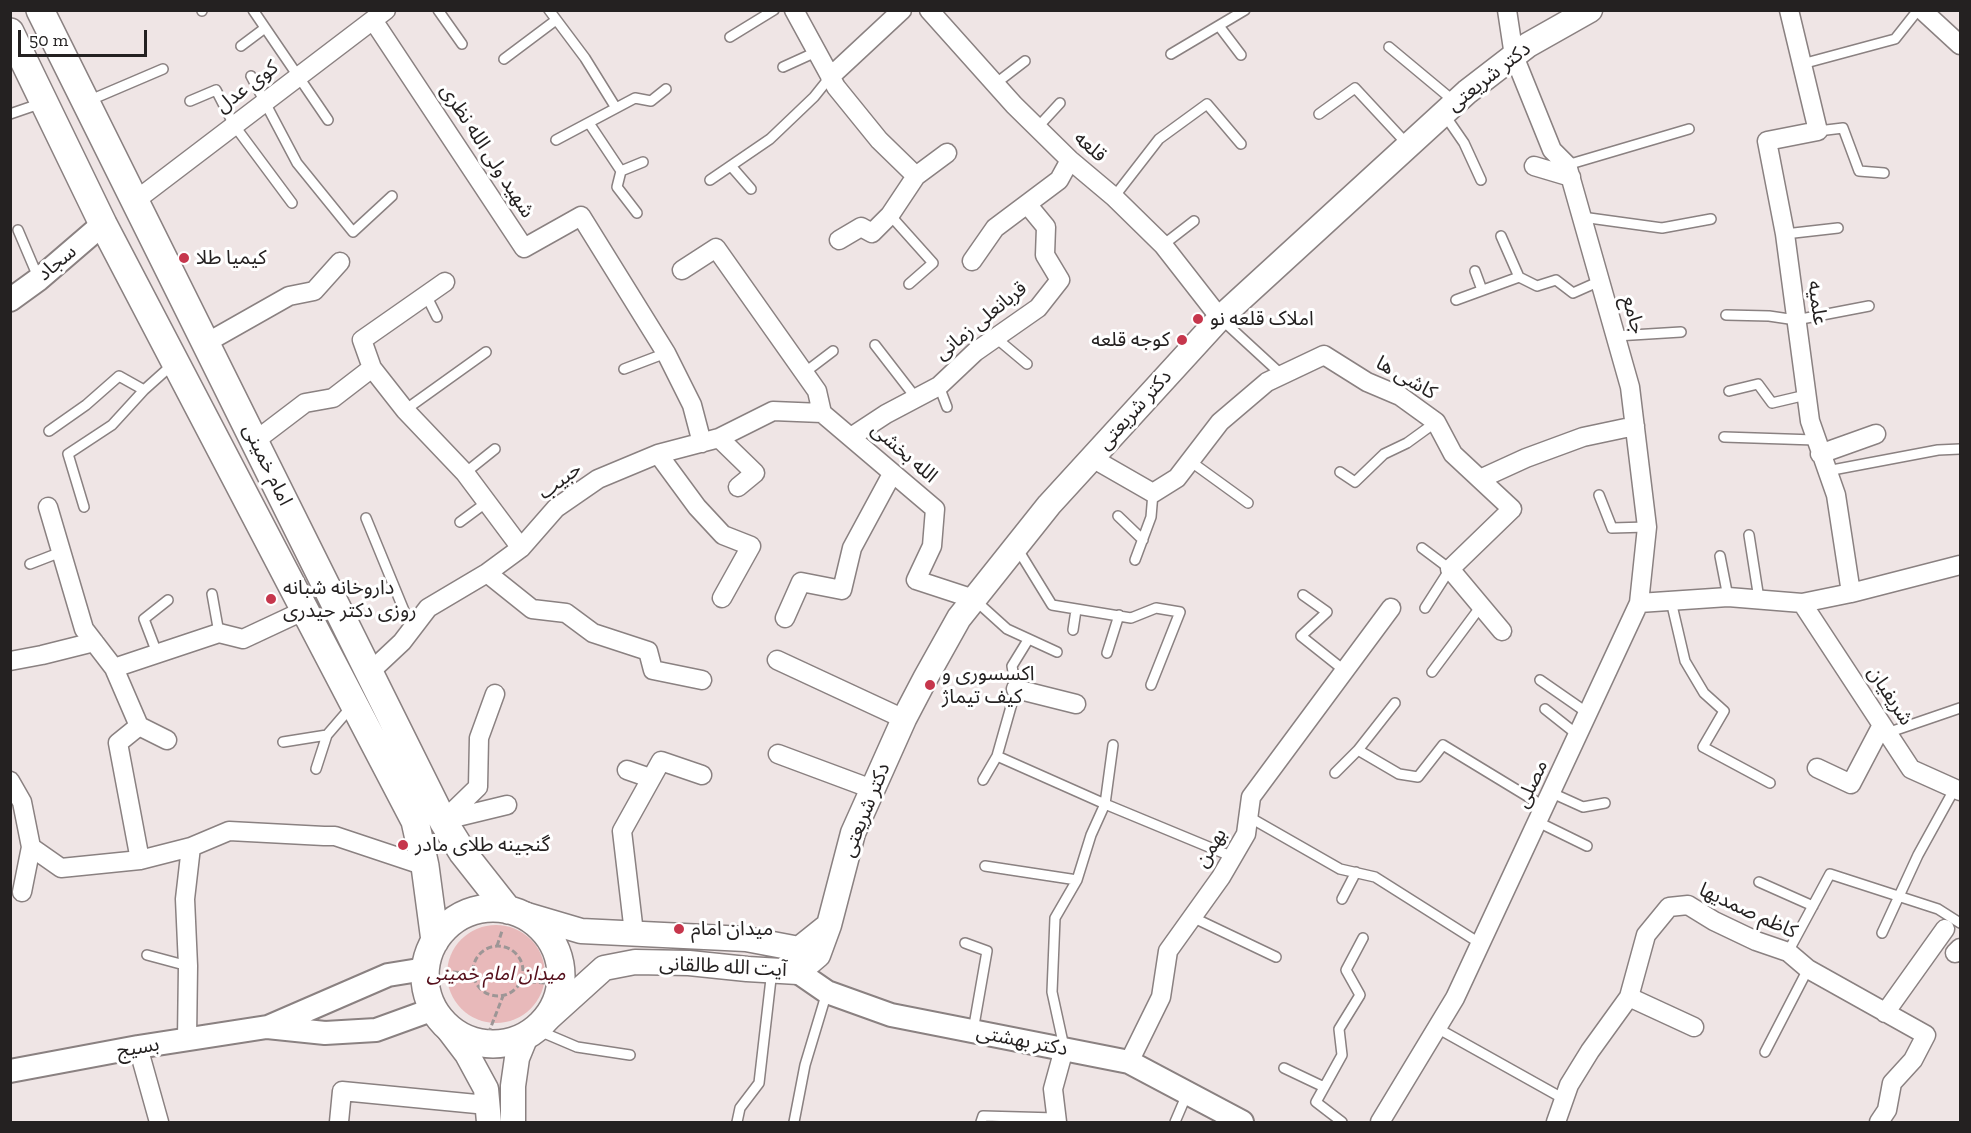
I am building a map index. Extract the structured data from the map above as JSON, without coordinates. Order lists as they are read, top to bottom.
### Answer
{
  "streets": {
    "main road": ["دکتر شریعتی", "امام خمینی", "آیت الله طالقانی"],
    "street": [
      "کوی عدل",
      "قلعه",
      "شهید ولی الله نظری",
      "سجاد",
      "علمیه",
      "جامع",
      "قربانعلی زمانی",
      "کاشی ها",
      "الله بخشی",
      "حبیب",
      "شریفیان",
      "مصلی",
      "بهمن",
      "کاظم صمدیها",
      "دکتر بهشتی",
      "بسیج"
    ]
  },
  "crossings": [
    ["دکتر شریعتی", "قلعه"],
    ["دکتر شریعتی", "جامع"],
    ["دکتر شریعتی", "الله بخشی"],
    ["دکتر شریعتی", "آیت الله طالقانی"],
    ["کوی عدل", "شهید ولی الله نظری"],
    ["کوی عدل", "امام خمینی"],
    ["شهید ولی الله نظری", "حبیب"],
    ["سجاد", "امام خمینی"],
    ["جامع", "مصلی"],
    ["قربانعلی زمانی", "الله بخشی"],
    ["الله بخشی", "حبیب"],
    ["امام خمینی", "حبیب"],
    ["امام خمینی", "آیت الله طالقانی"],
    ["بهمن", "دکتر بهشتی"],
    ["آیت الله طالقانی", "دکتر بهشتی"]
  ],
  "parks": ["میدان امام خمینی"],
  "places": [
    "کیمیا طلا",
    "املاک قلعه نو",
    "کوجه قلعه",
    "داروخانه شبانه روزی دکتر حیدری",
    "اکسسوری و کیف تیماژ",
    "گنجینه طلای مادر",
    "میدان امام"
  ],
  "scale_bar": "50 m"
}
